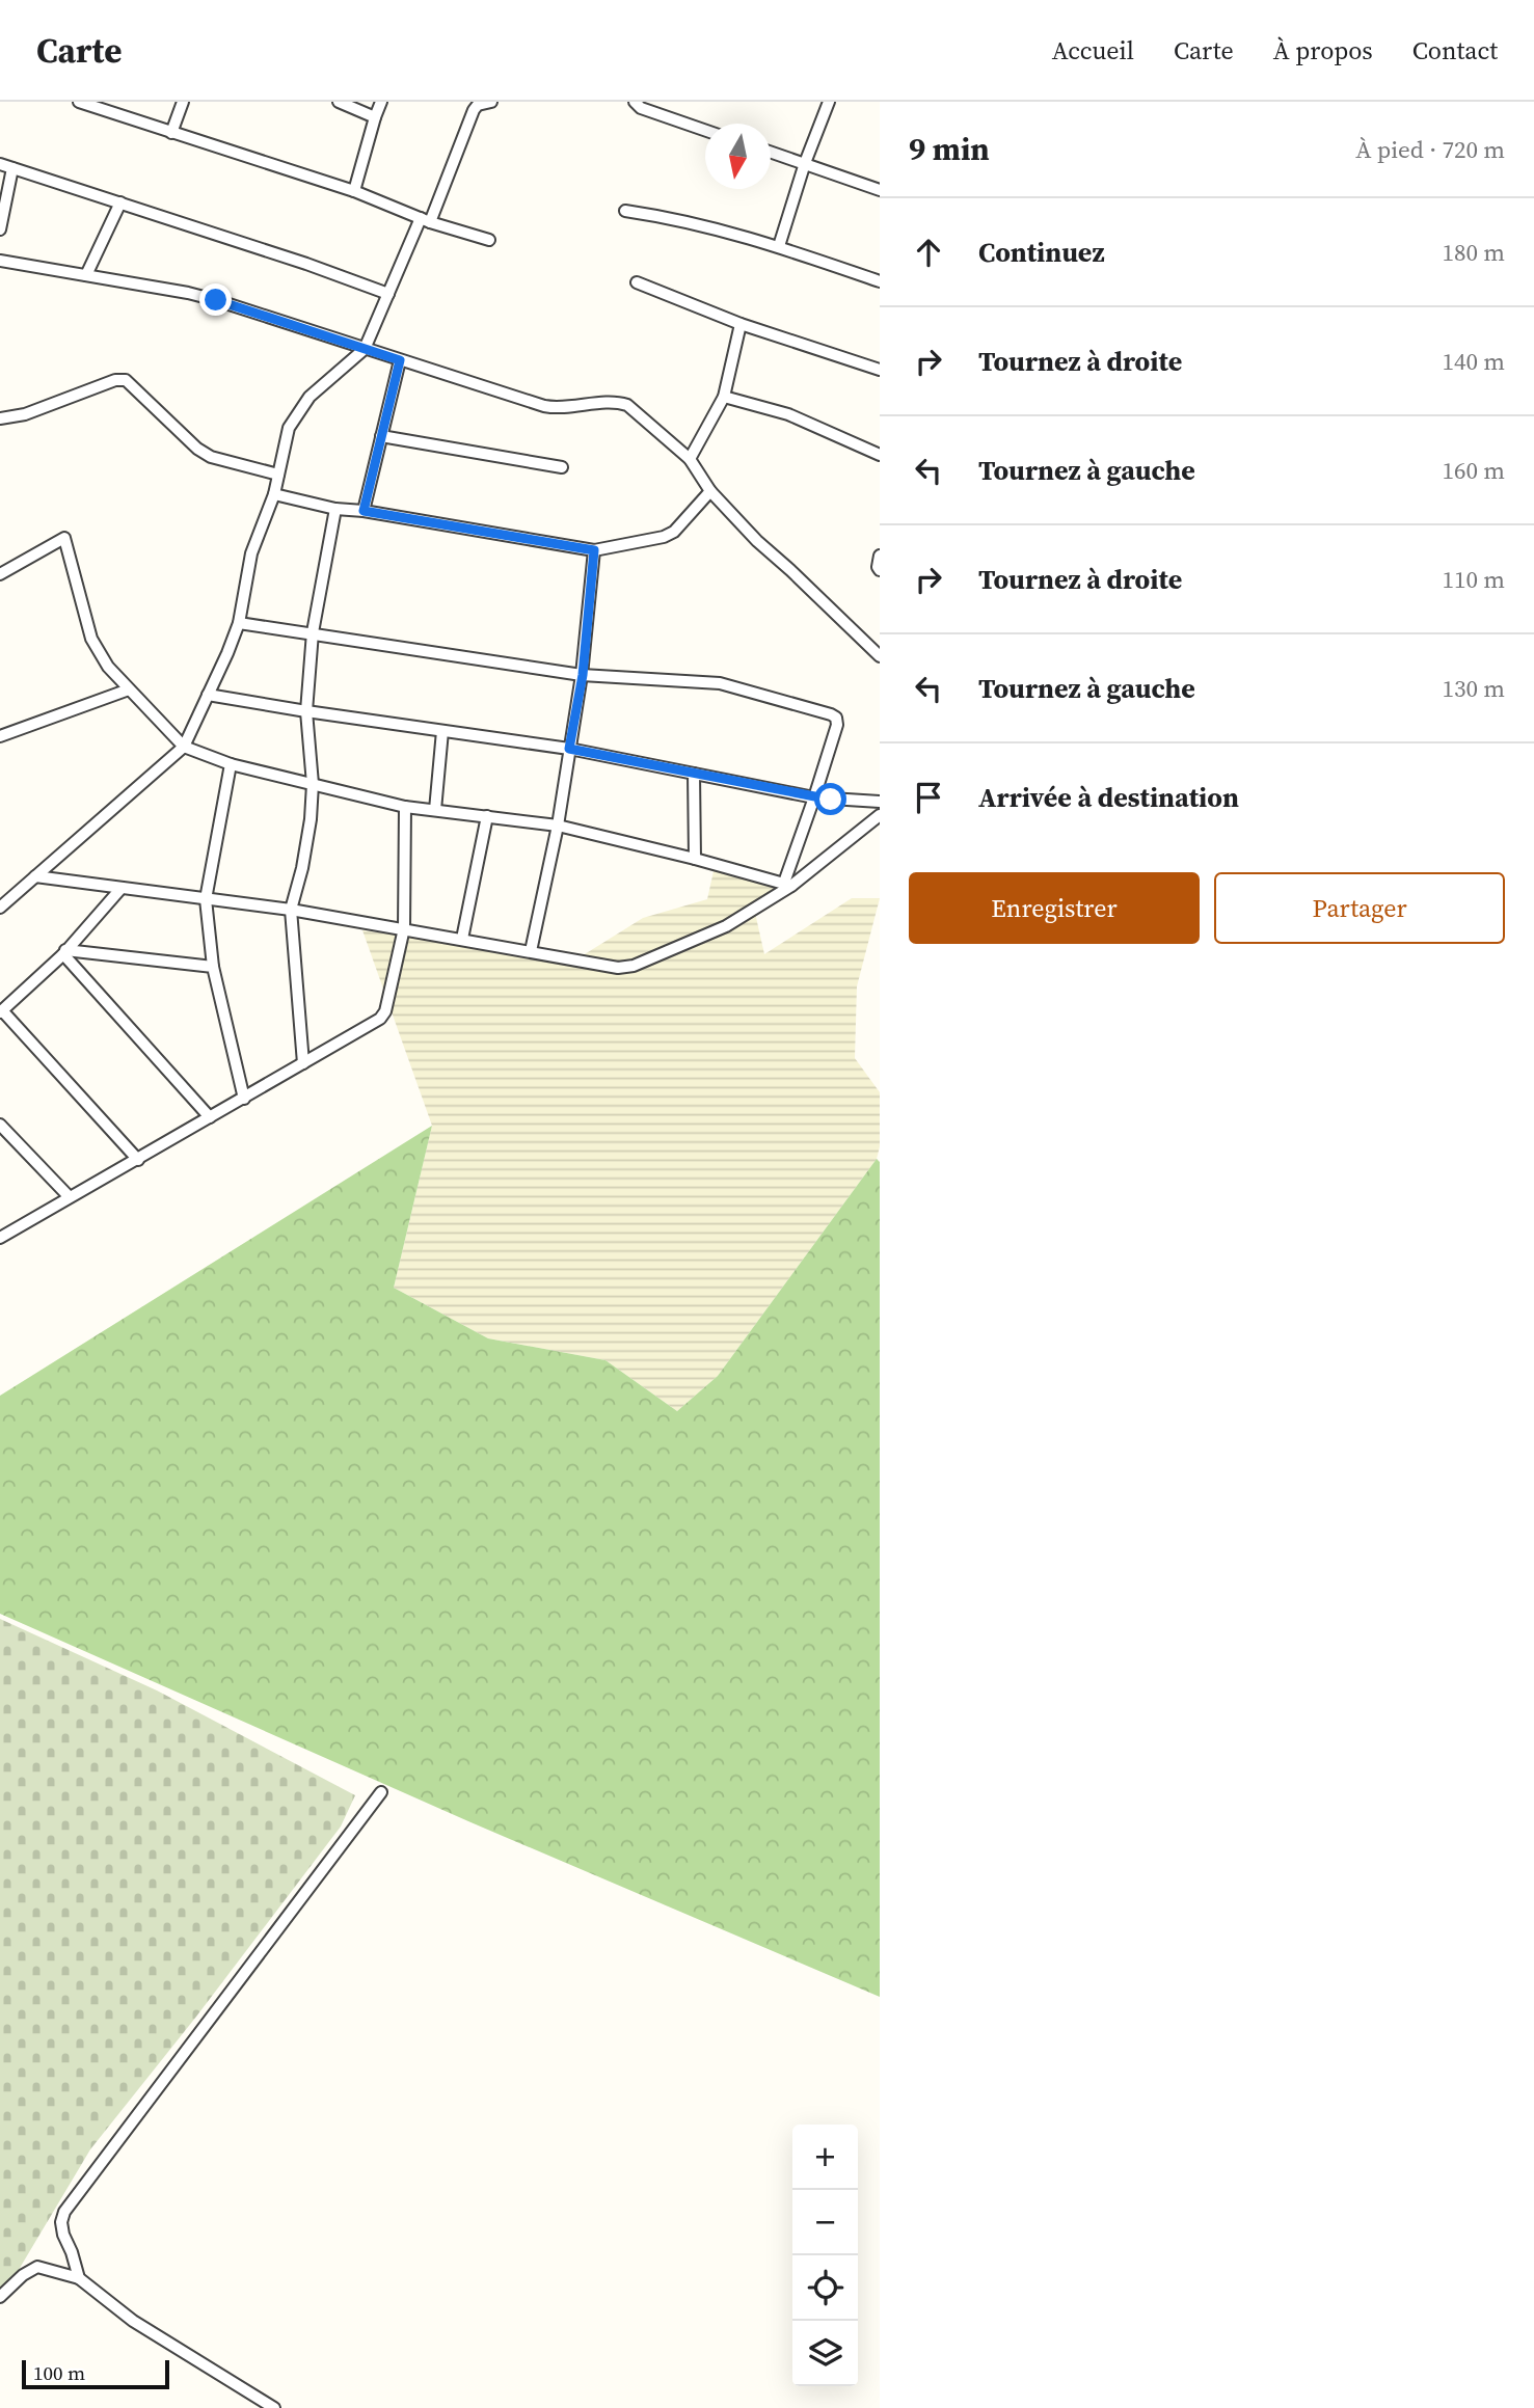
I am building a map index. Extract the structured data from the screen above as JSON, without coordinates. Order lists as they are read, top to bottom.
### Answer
{
  "scale_bar": "100 m",
  "north": "bottom",
  "page": {
    "header": "Carte",
    "nav": [
      "Accueil",
      "Carte",
      "À propos",
      "Contact"
    ],
    "heading": ["9 min", "À pied · 720 m"],
    "list": [
      ["Continuez", "180 m"],
      ["Tournez à droite", "140 m"],
      ["Tournez à gauche", "160 m"],
      ["Tournez à droite", "110 m"],
      ["Tournez à gauche", "130 m"],
      "Arrivée à destination"
    ],
    "buttons": ["Enregistrer", "Partager"],
    "map_buttons": ["+", "−"],
    "scale": "100 m"
  }
}
